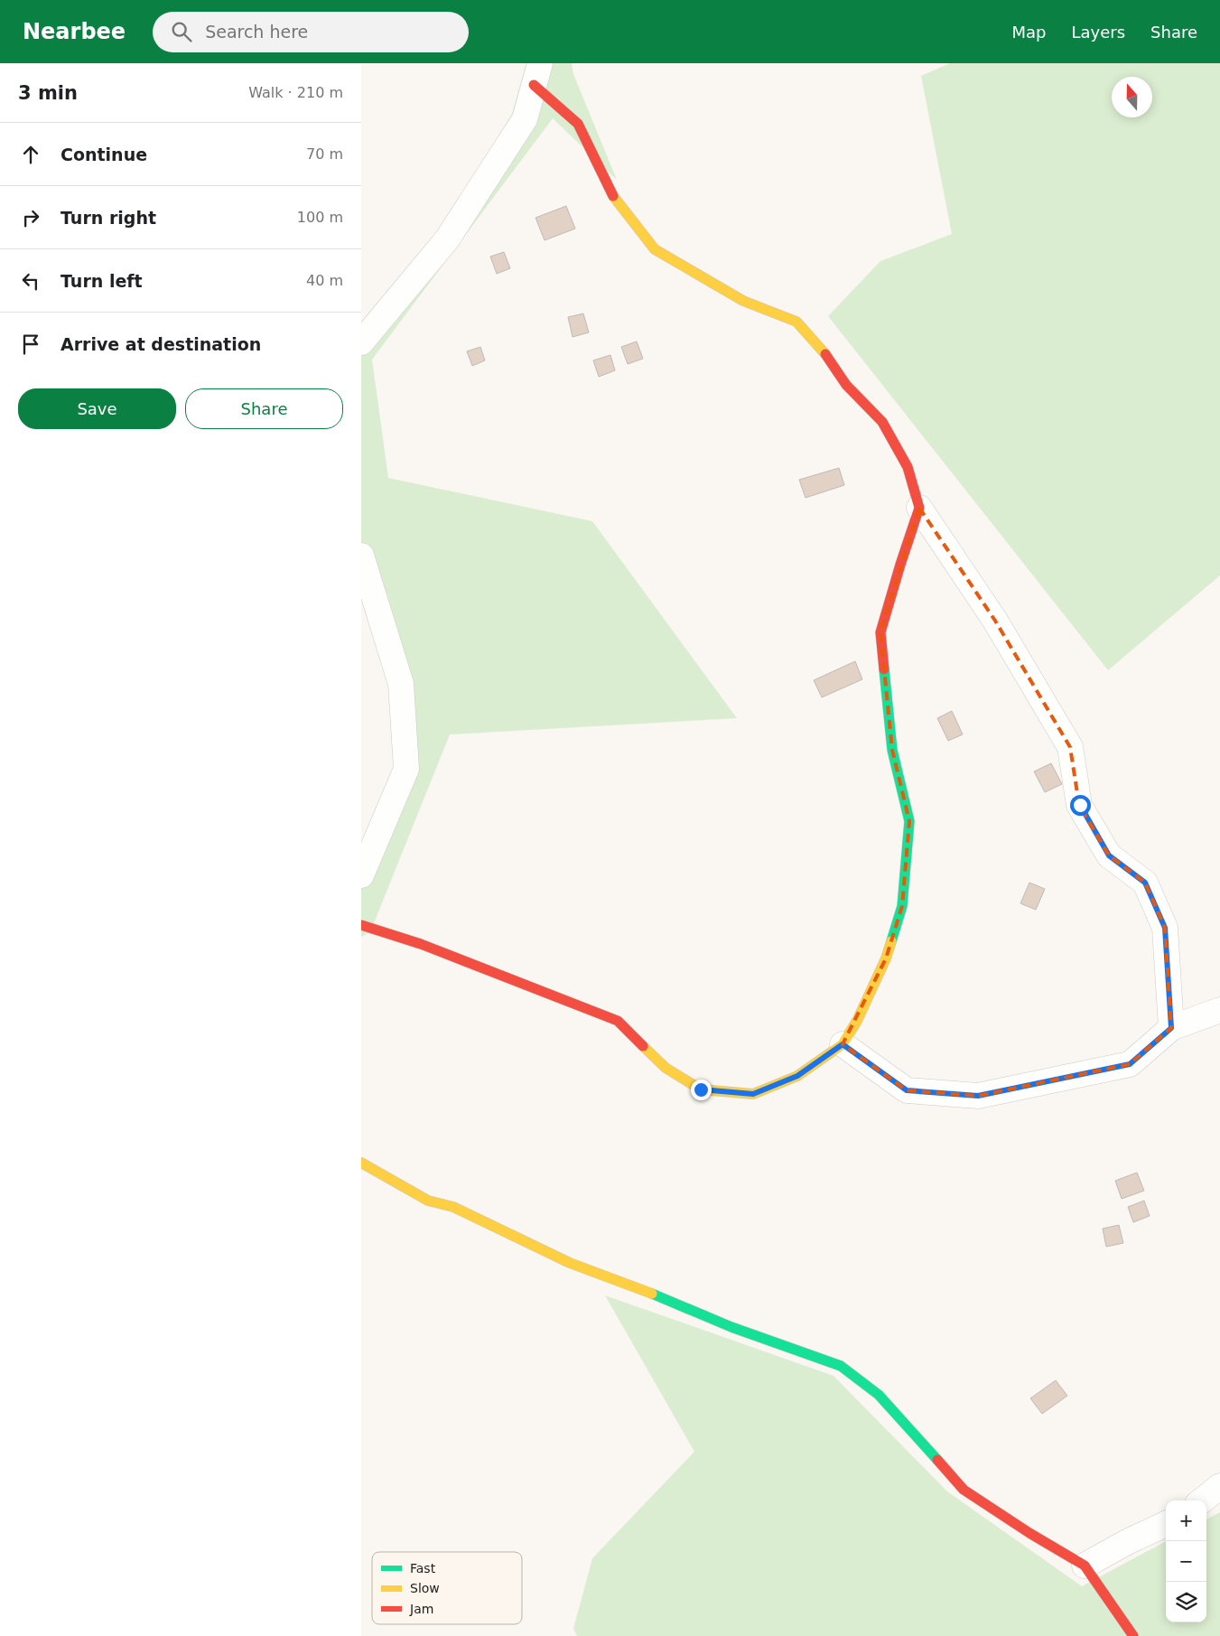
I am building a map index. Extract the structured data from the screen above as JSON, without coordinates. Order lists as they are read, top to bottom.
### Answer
{
  "legend": ["Fast", "Slow", "Jam"],
  "north": "top",
  "page": {
    "header": "Nearbee",
    "search": "Search here",
    "nav": ["Map", "Layers", "Share"],
    "heading": ["3 min", "Walk · 210 m"],
    "list": [
      ["Continue", "70 m"],
      ["Turn right", "100 m"],
      ["Turn left", "40 m"],
      "Arrive at destination"
    ],
    "buttons": ["Save", "Share"],
    "map_buttons": ["+", "−"]
  }
}
